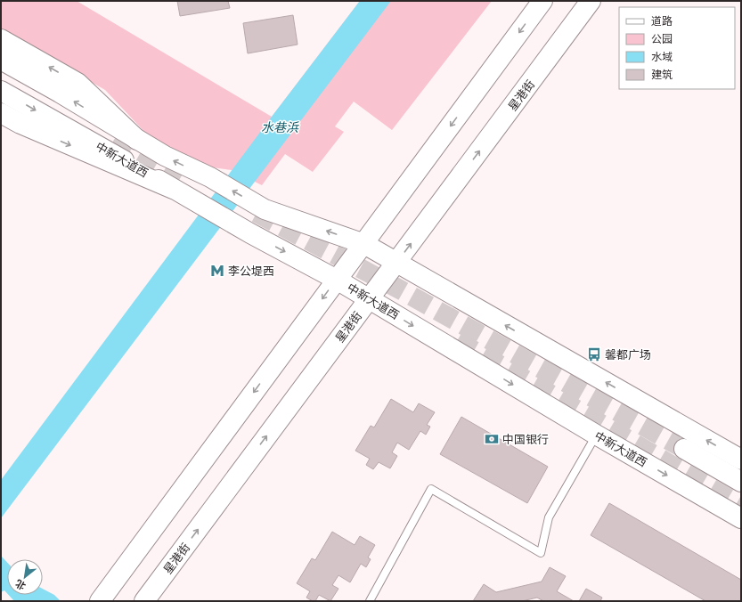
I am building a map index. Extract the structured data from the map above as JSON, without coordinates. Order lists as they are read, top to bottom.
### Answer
{
  "streets": {
    "main road": ["星港街", "中新大道西"]
  },
  "crossings": [
    ["星港街", "中新大道西"]
  ],
  "water": ["水巷浜"],
  "places": {
    "metro station": ["李公堤西"],
    "bus stop": ["馨都广场"],
    "bank": ["中国银行"]
  },
  "legend": [
    "道路",
    "公园",
    "水域",
    "建筑"
  ],
  "north": "bottom left"
}
